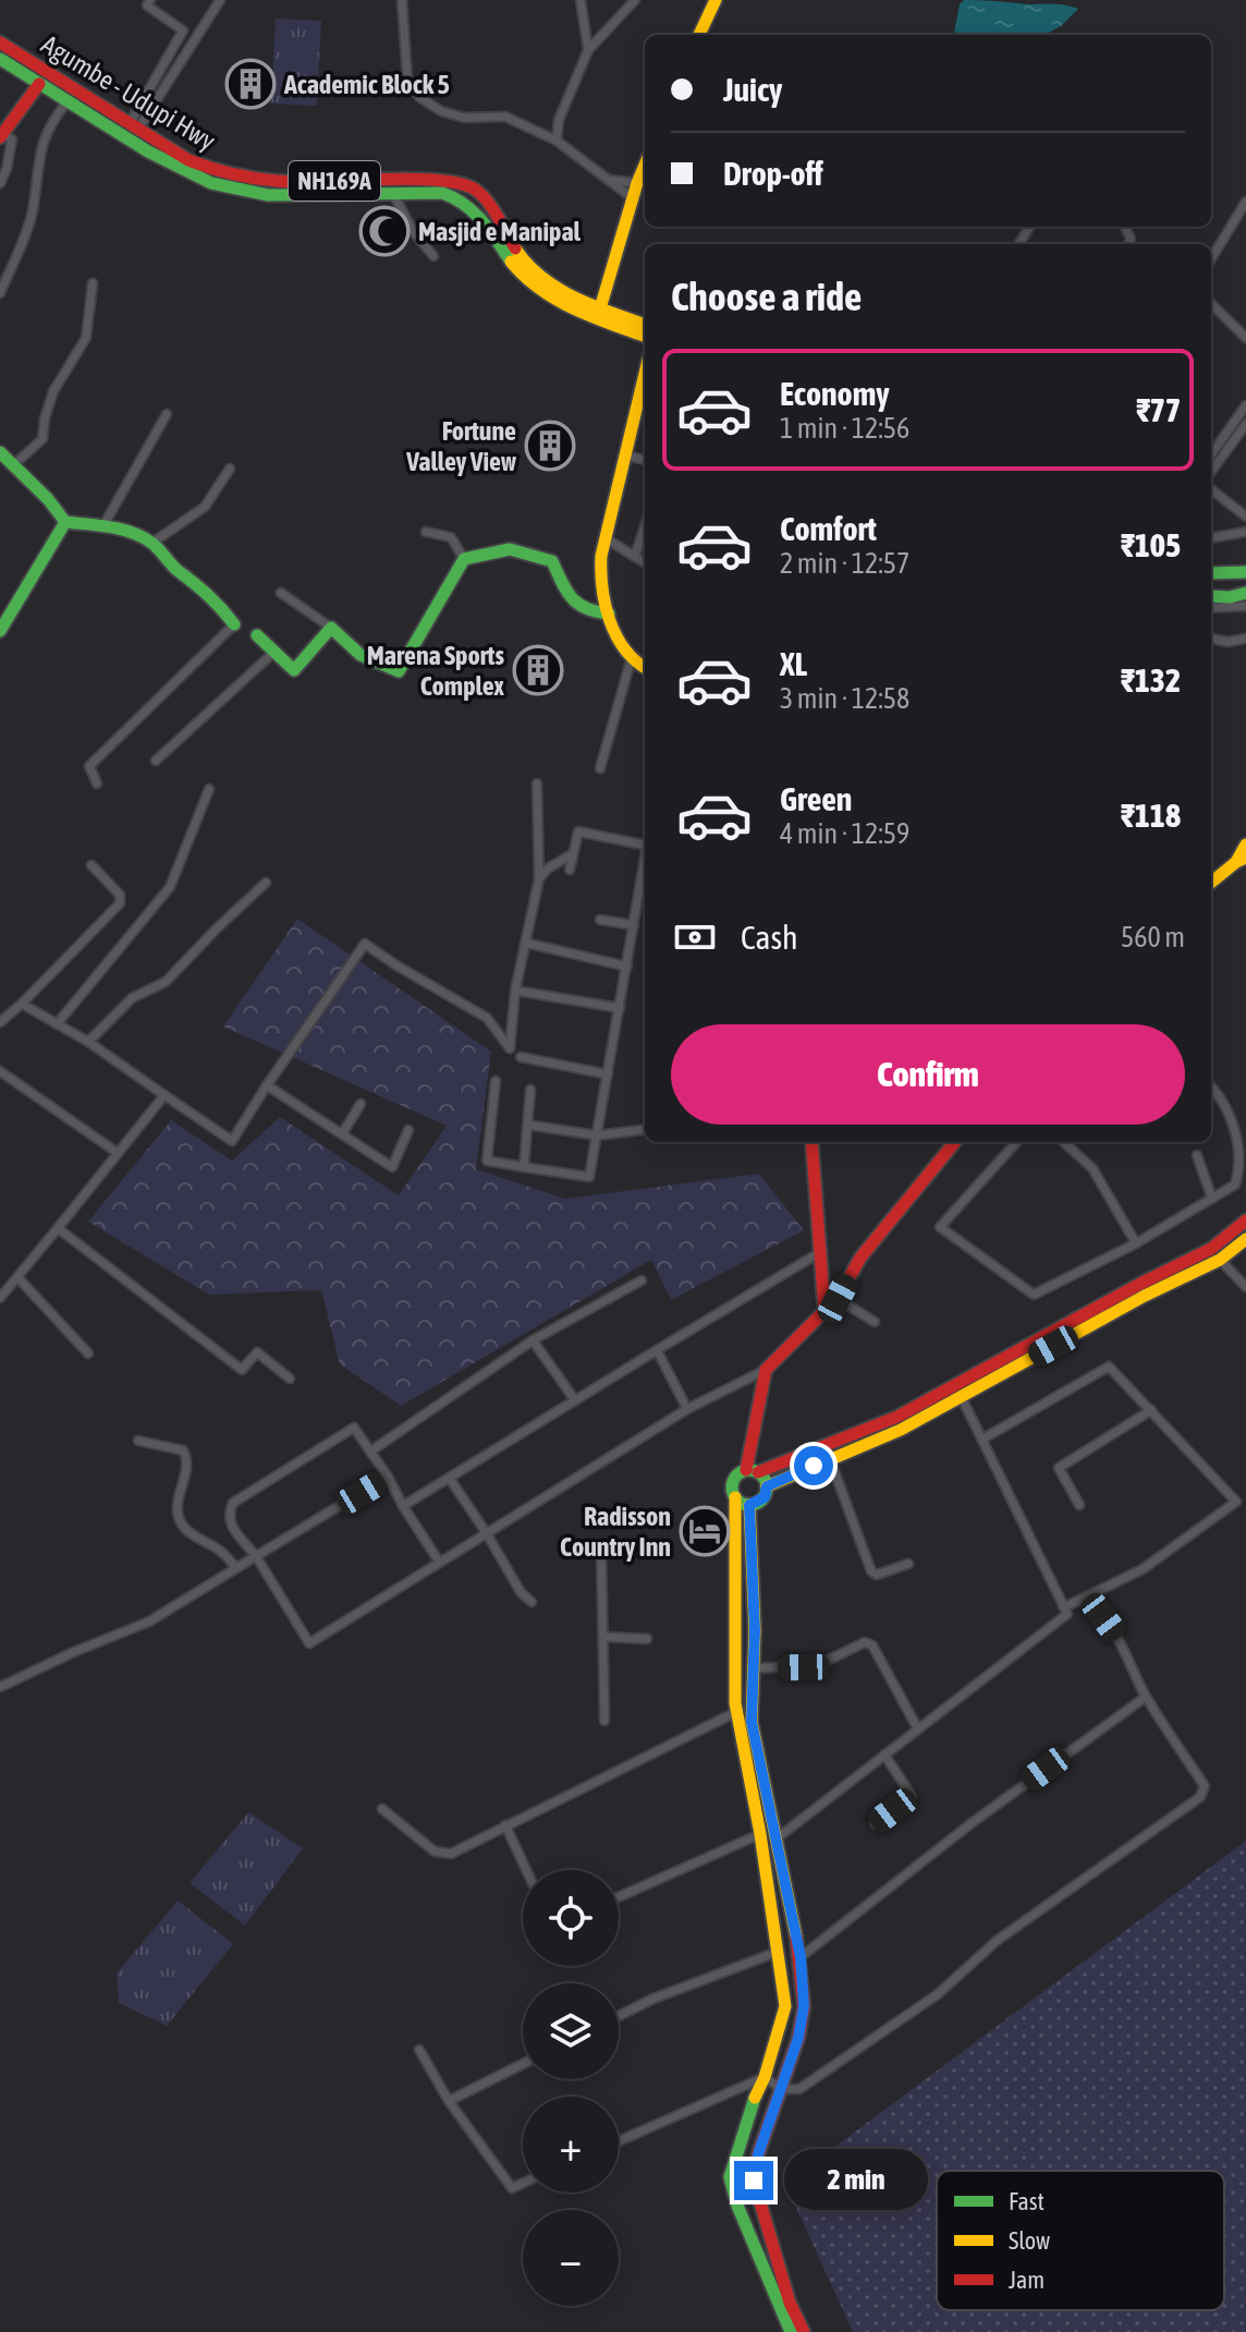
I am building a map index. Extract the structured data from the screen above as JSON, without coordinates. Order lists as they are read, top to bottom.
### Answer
{
  "streets": {
    "main road": ["Agumbe - Udupi Hwy", "NH169A"]
  },
  "crossings": [
    ["Agumbe - Udupi Hwy", "NH169A"]
  ],
  "places": {
    "building": ["Academic Block 5", "Fortune Valley View", "Marena Sports Complex"],
    "mosque": ["Masjid e Manipal"],
    "hotel": ["Radisson Country Inn"]
  },
  "legend": ["Fast", "Slow", "Jam"],
  "page": {
    "banner": ["Juicy", "Drop-off"],
    "heading": "Choose a ride",
    "list": [
      {
        "name": "Economy",
        "note": "1 min · 12:56",
        "value": "₹77"
      },
      {
        "name": "Comfort",
        "note": "2 min · 12:57",
        "value": "₹105"
      },
      {
        "name": "XL",
        "note": "3 min · 12:58",
        "value": "₹132"
      },
      {
        "name": "Green",
        "note": "4 min · 12:59",
        "value": "₹118"
      }
    ],
    "pay": ["Cash", "560 m"],
    "buttons": "Confirm",
    "map_buttons": ["+", "−"],
    "bubble": "2 min"
  }
}
